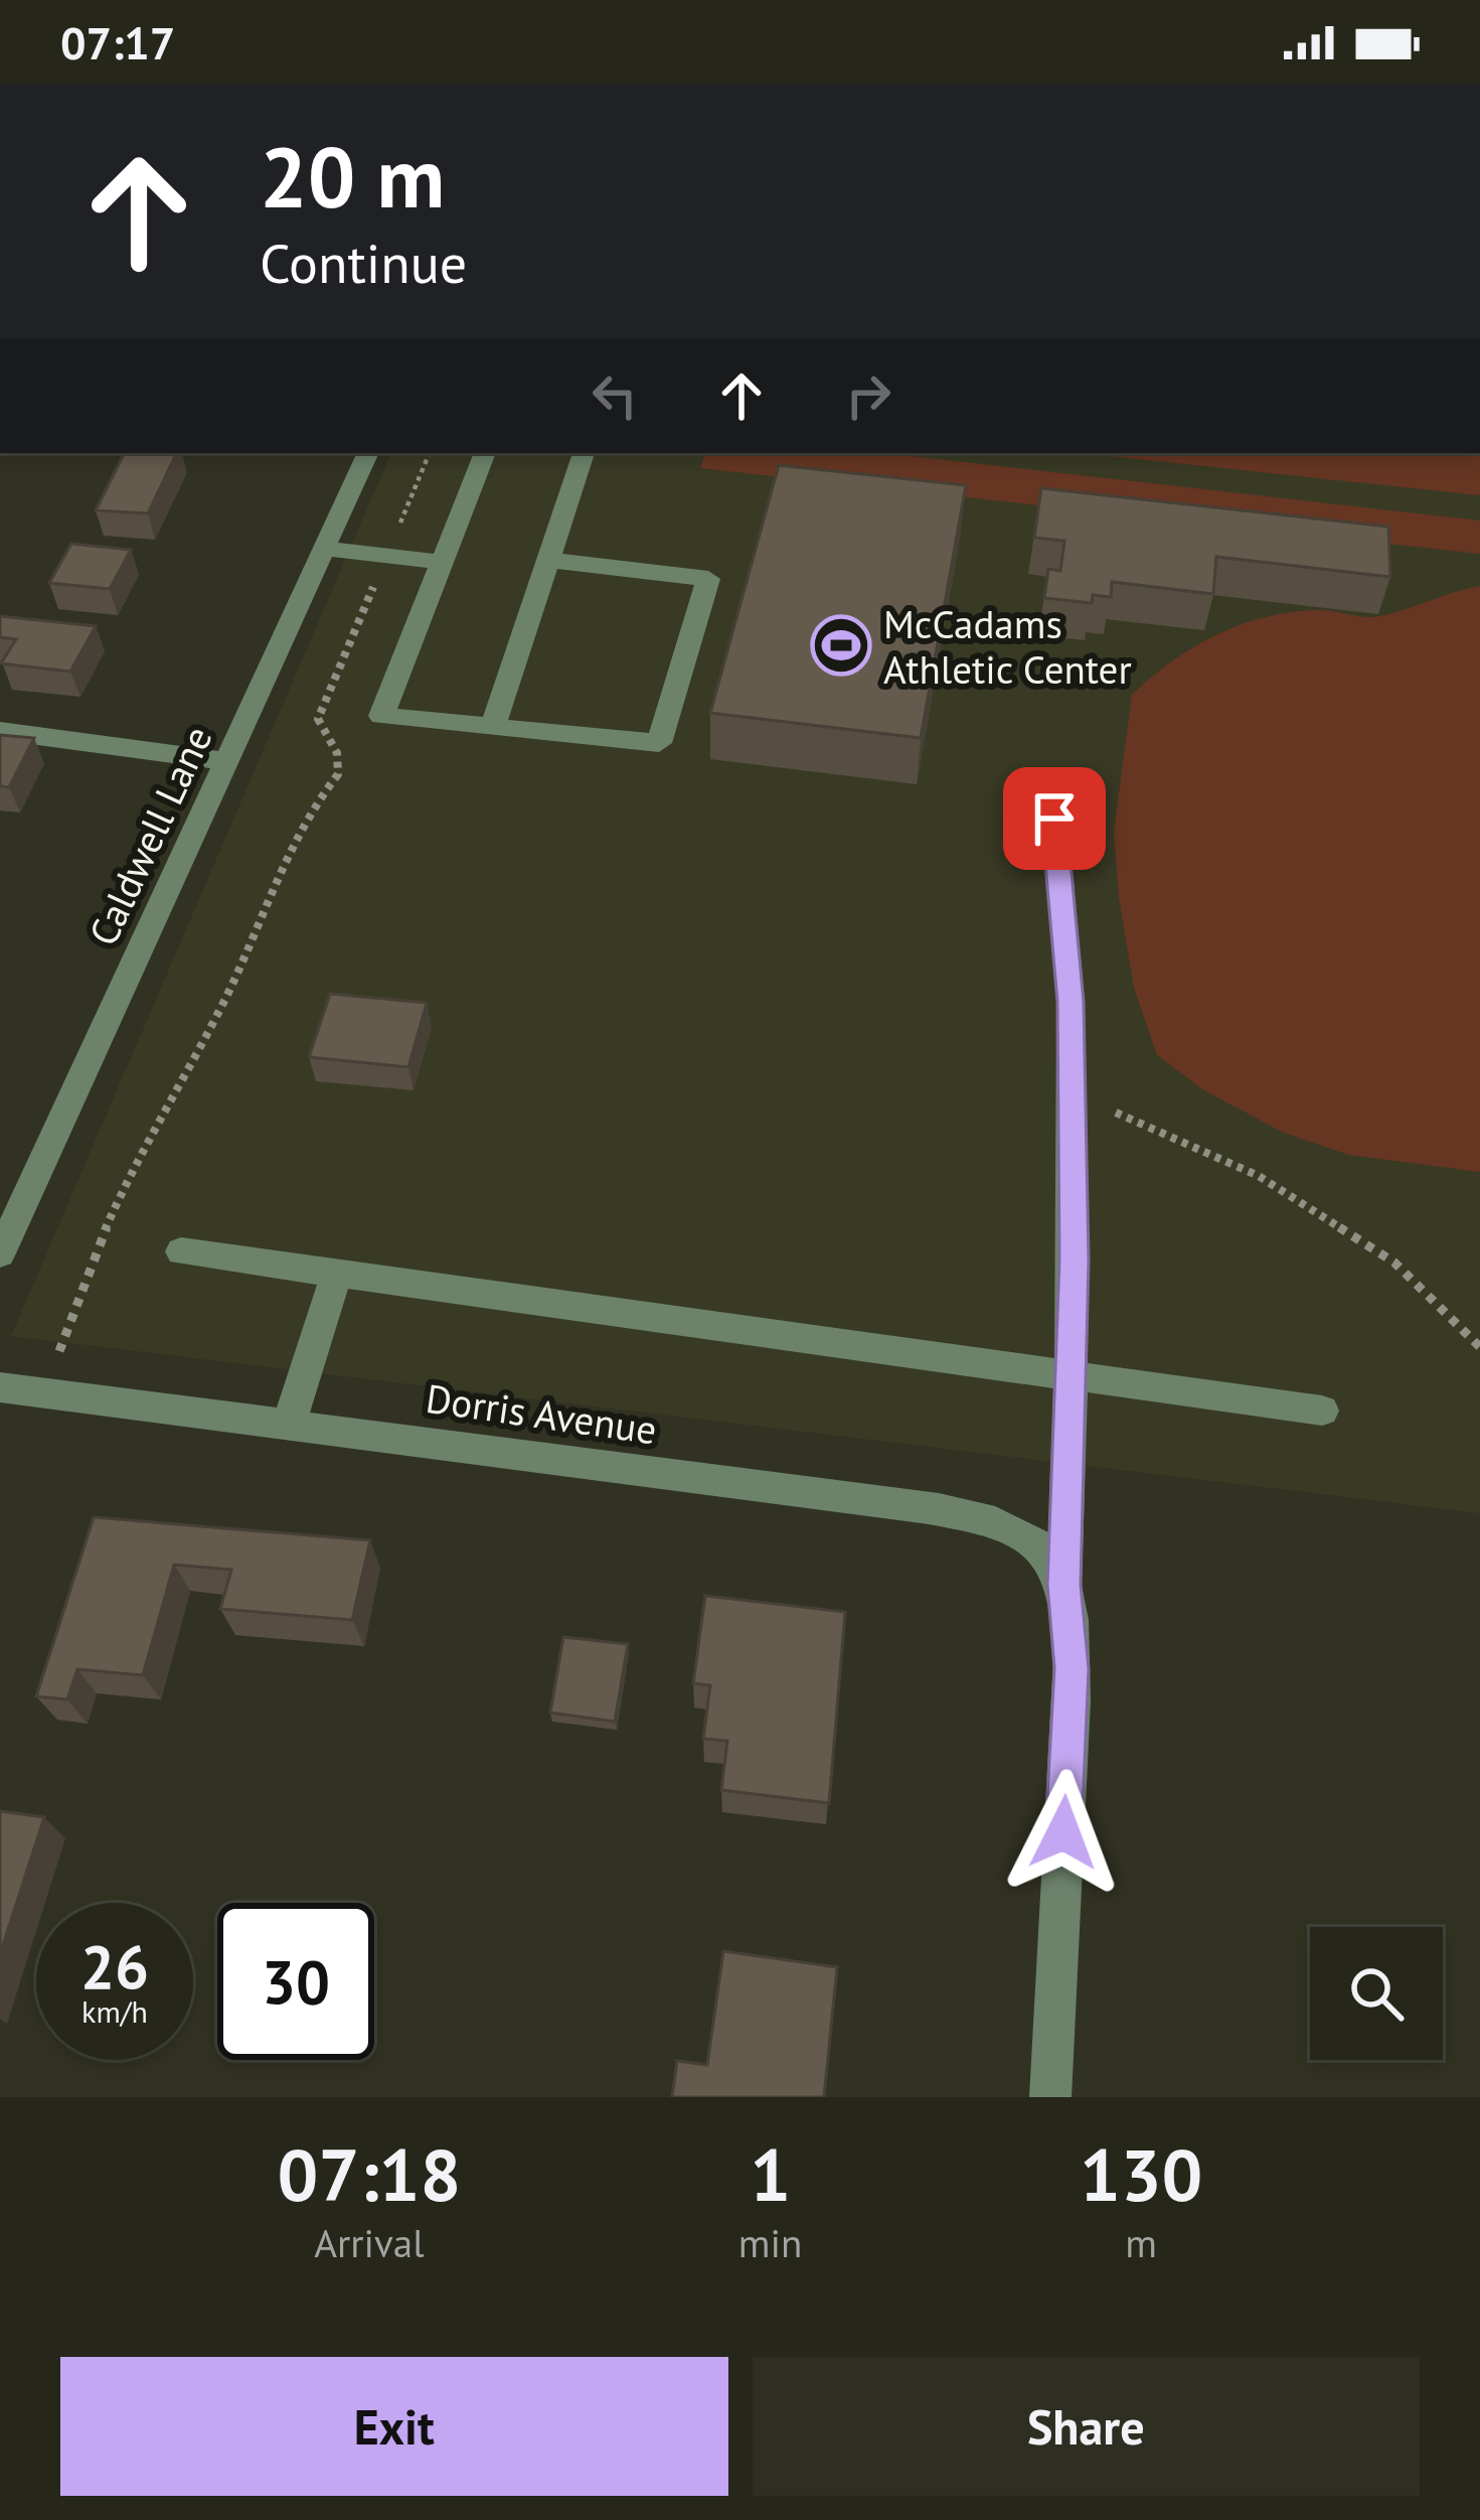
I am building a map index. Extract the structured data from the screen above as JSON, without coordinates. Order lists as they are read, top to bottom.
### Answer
{
  "streets": {
    "street": ["Caldwell Lane", "Dorris Avenue"]
  },
  "places": {
    "sports": ["McCadams Athletic Center"]
  },
  "page": {
    "status": "07:17",
    "turn": ["20 m", "Continue"],
    "speed": "26 km/h",
    "limit": "30",
    "eta": [
      "07:18",
      "Arrival",
      "1",
      "min",
      "130",
      "m"
    ],
    "buttons": ["Exit", "Share"]
  }
}
